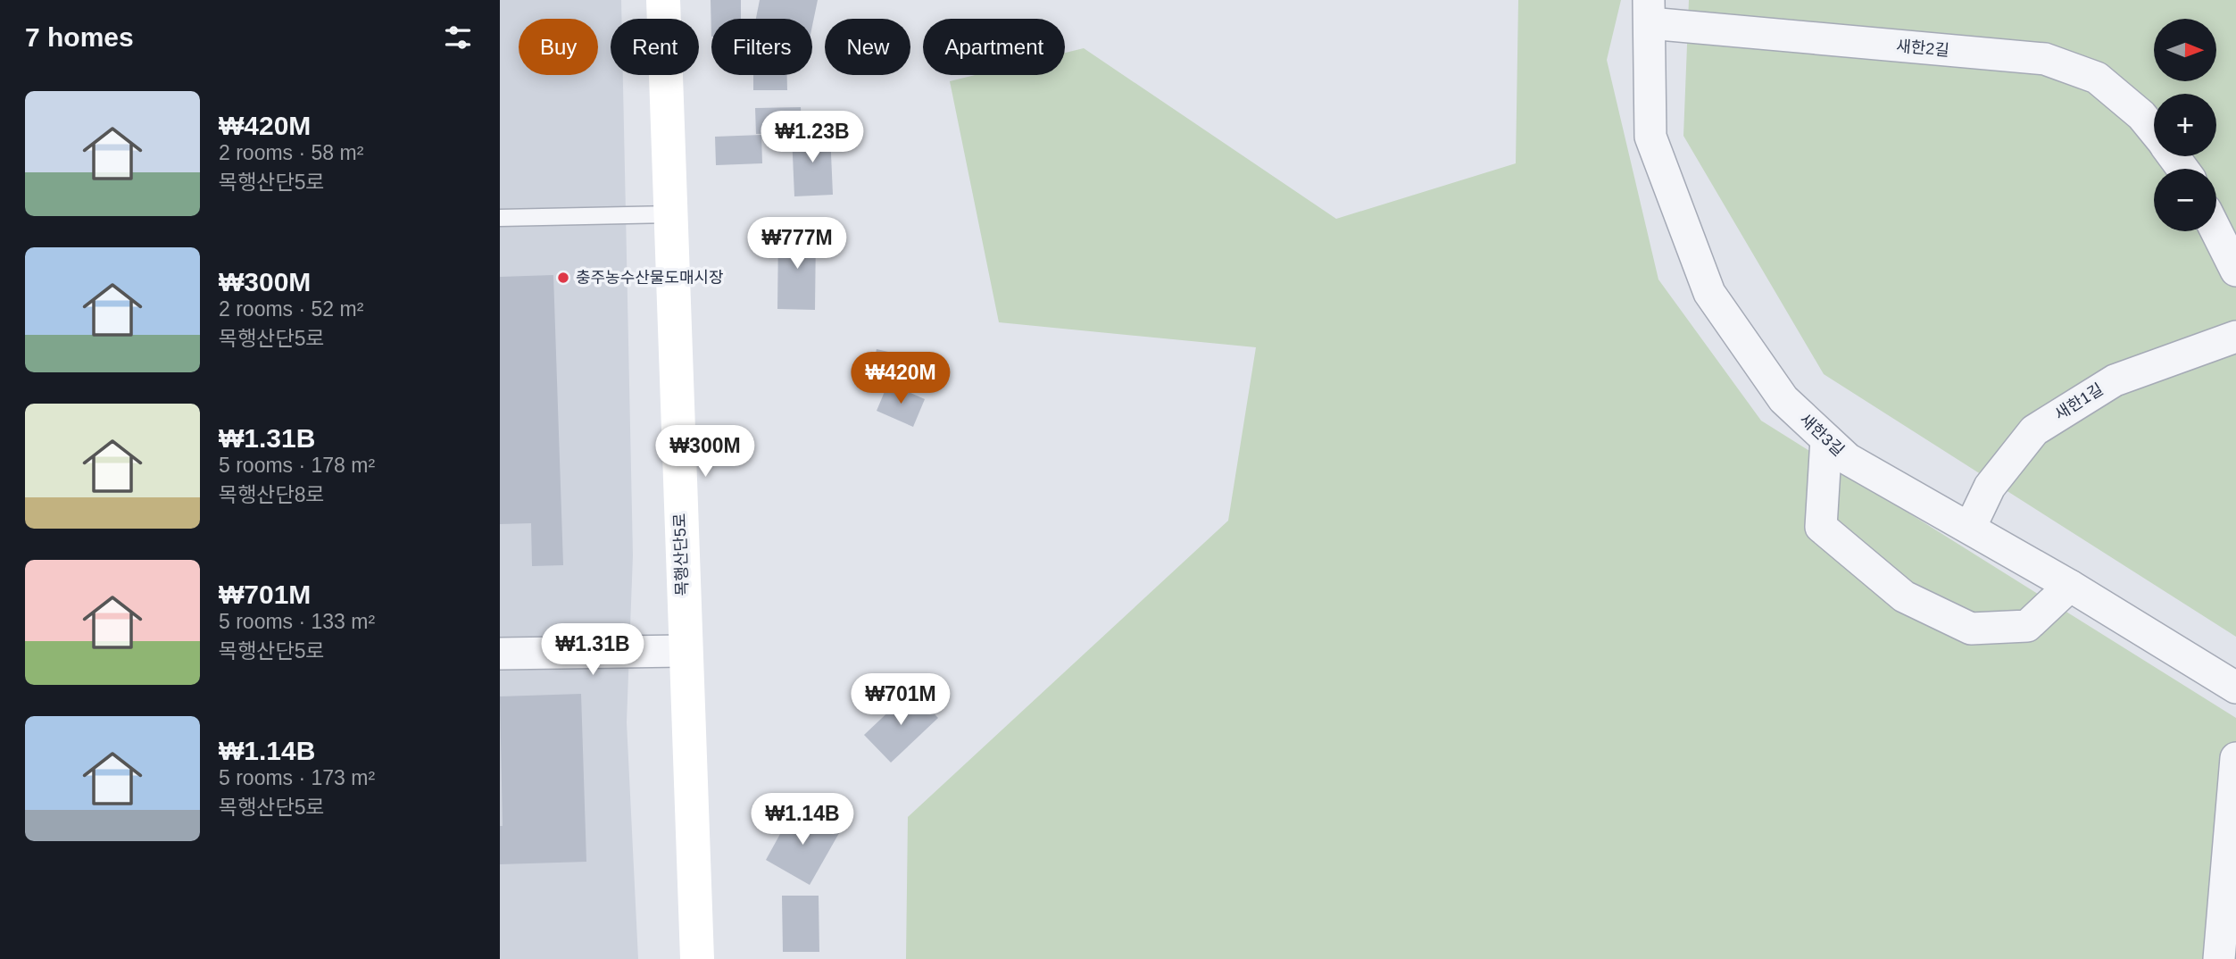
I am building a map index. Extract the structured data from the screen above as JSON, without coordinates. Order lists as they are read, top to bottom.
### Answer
{
  "streets": {
    "street": [
      "새한2길",
      "새한1길",
      "새한3길",
      "목행산단5로"
    ]
  },
  "crossings": [
    ["새한2길", "새한3길"],
    ["새한1길", "새한3길"]
  ],
  "places": ["충주농수산물도매시장"],
  "north": "right",
  "page": {
    "heading": "7 homes",
    "map_buttons": ["+", "−"],
    "chip": [
      "Buy",
      "Rent",
      "Filters",
      "New",
      "Apartment"
    ],
    "list": [
      {
        "name": "₩420M",
        "note": "2 rooms · 58 m² · 목행산단5로"
      },
      {
        "name": "₩300M",
        "note": "2 rooms · 52 m² · 목행산단5로"
      },
      {
        "name": "₩1.31B",
        "note": "5 rooms · 178 m² · 목행산단8로"
      },
      {
        "name": "₩701M",
        "note": "5 rooms · 133 m² · 목행산단5로"
      },
      {
        "name": "₩1.14B",
        "note": "5 rooms · 173 m² · 목행산단5로"
      }
    ],
    "price": [
      "₩1.23B",
      "₩777M",
      "₩420M",
      "₩300M",
      "₩1.31B",
      "₩701M",
      "₩1.14B"
    ]
  }
}
